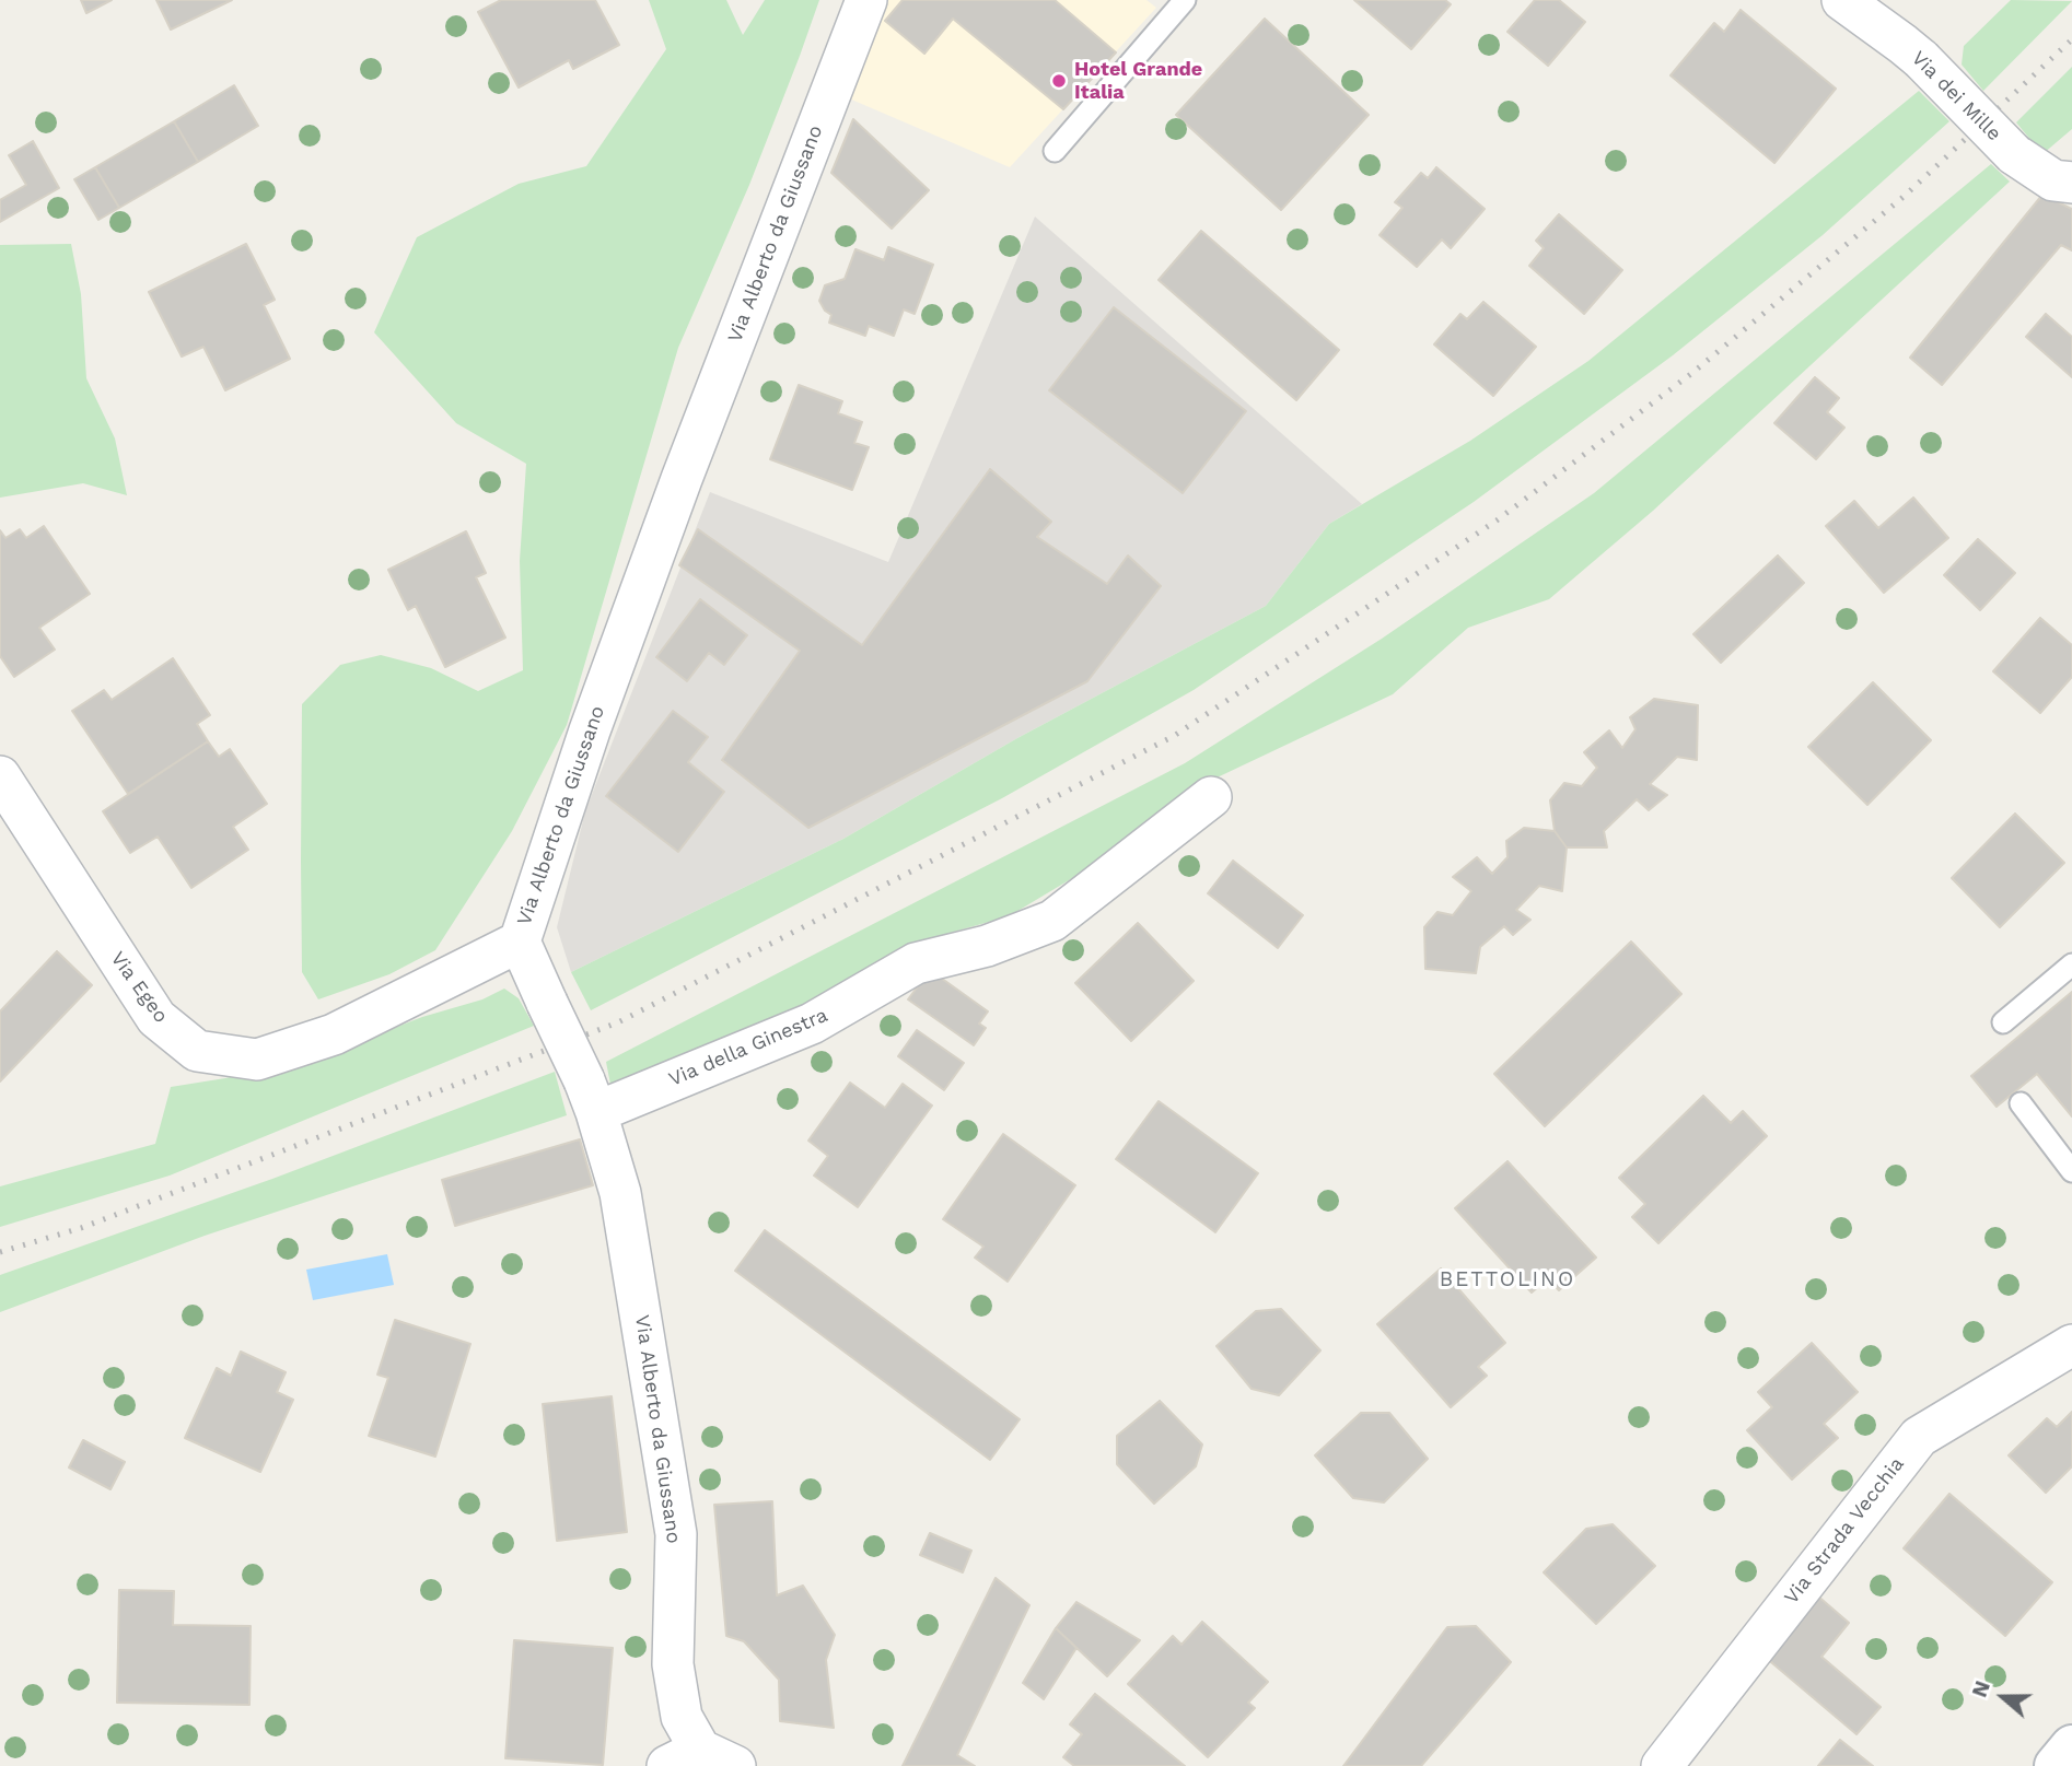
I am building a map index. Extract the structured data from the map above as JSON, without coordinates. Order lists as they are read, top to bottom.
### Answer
{
  "streets": {
    "street": [
      "Via dei Mille",
      "Via Alberto da Giussano",
      "Via Egeo",
      "Via della Ginestra",
      "Via Strada Vecchia"
    ]
  },
  "crossings": [
    ["Via Alberto da Giussano", "Via Egeo"],
    ["Via Alberto da Giussano", "Via della Ginestra"]
  ],
  "districts": ["BETTOLINO"],
  "places": ["Hotel Grande Italia"],
  "north": "left"
}
